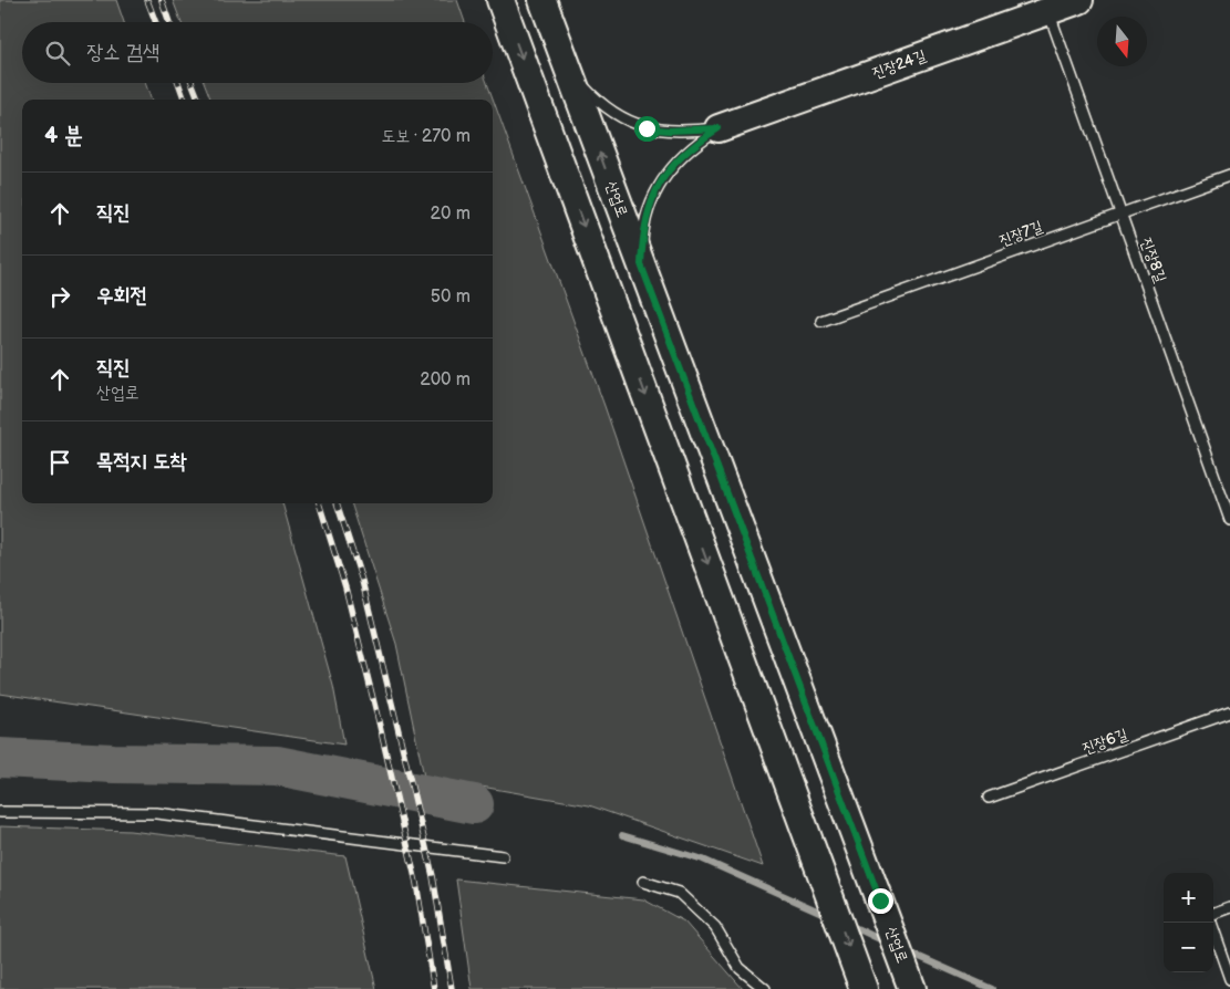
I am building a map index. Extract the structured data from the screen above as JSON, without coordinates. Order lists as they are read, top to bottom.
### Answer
{
  "streets": {
    "main road": ["진장24길", "산업로"],
    "lane": ["진장7길", "진장8길", "진장6길"]
  },
  "crossings": [
    ["진장24길", "진장8길"],
    ["진장7길", "진장8길"]
  ],
  "north": "bottom",
  "page": {
    "search": "장소 검색",
    "heading": ["4 분", "도보 · 270 m"],
    "list": [
      ["직진", "20 m"],
      ["우회전", "50 m"],
      ["직진", "산업로", "200 m"],
      "목적지 도착"
    ],
    "map_buttons": ["+", "−"]
  }
}
